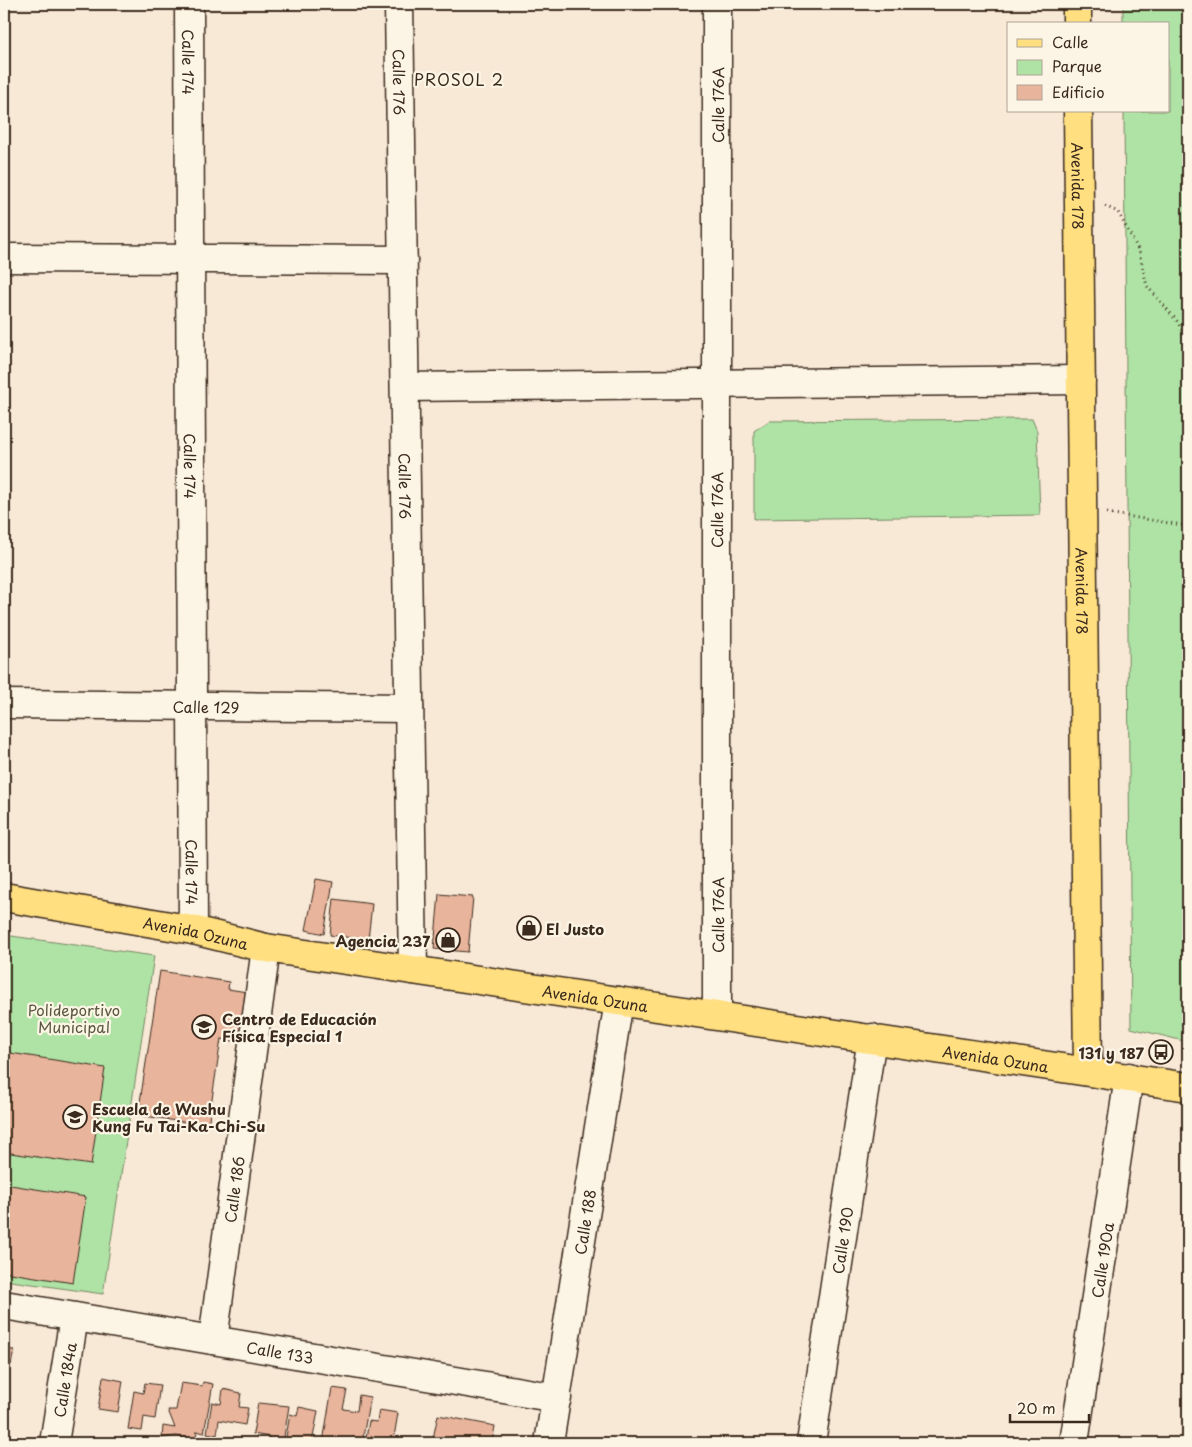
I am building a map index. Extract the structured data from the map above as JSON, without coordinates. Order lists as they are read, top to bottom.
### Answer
{
  "streets": {
    "main road": ["Avenida 178", "Avenida Ozuna"],
    "street": [
      "Calle 174",
      "Calle 176",
      "Calle 176A",
      "Calle 129",
      "Calle 186",
      "Calle 188",
      "Calle 190",
      "Calle 190a",
      "Calle 133",
      "Calle 184a"
    ]
  },
  "crossings": [
    ["Calle 174", "Calle 129"],
    ["Calle 174", "Avenida Ozuna"],
    ["Calle 176", "Calle 129"],
    ["Calle 176", "Avenida Ozuna"],
    ["Calle 176A", "Avenida Ozuna"],
    ["Avenida 178", "Avenida Ozuna"],
    ["Avenida Ozuna", "Calle 186"],
    ["Avenida Ozuna", "Calle 188"],
    ["Avenida Ozuna", "Calle 190"],
    ["Avenida Ozuna", "Calle 190a"],
    ["Calle 186", "Calle 133"],
    ["Calle 188", "Calle 133"],
    ["Calle 133", "Calle 184a"]
  ],
  "districts": ["PROSOL 2"],
  "parks": ["Polideportivo Municipal"],
  "places": {
    "shop": ["El Justo", "Agencia 237"],
    "school or university": ["Centro de Educación Física Especial 1", "Escuela de Wushu Kung Fu Tai-Ka-Chi-Su"],
    "bus stop": ["131 y 187"]
  },
  "legend": ["Calle", "Parque", "Edificio"],
  "scale_bar": "20 m"
}
